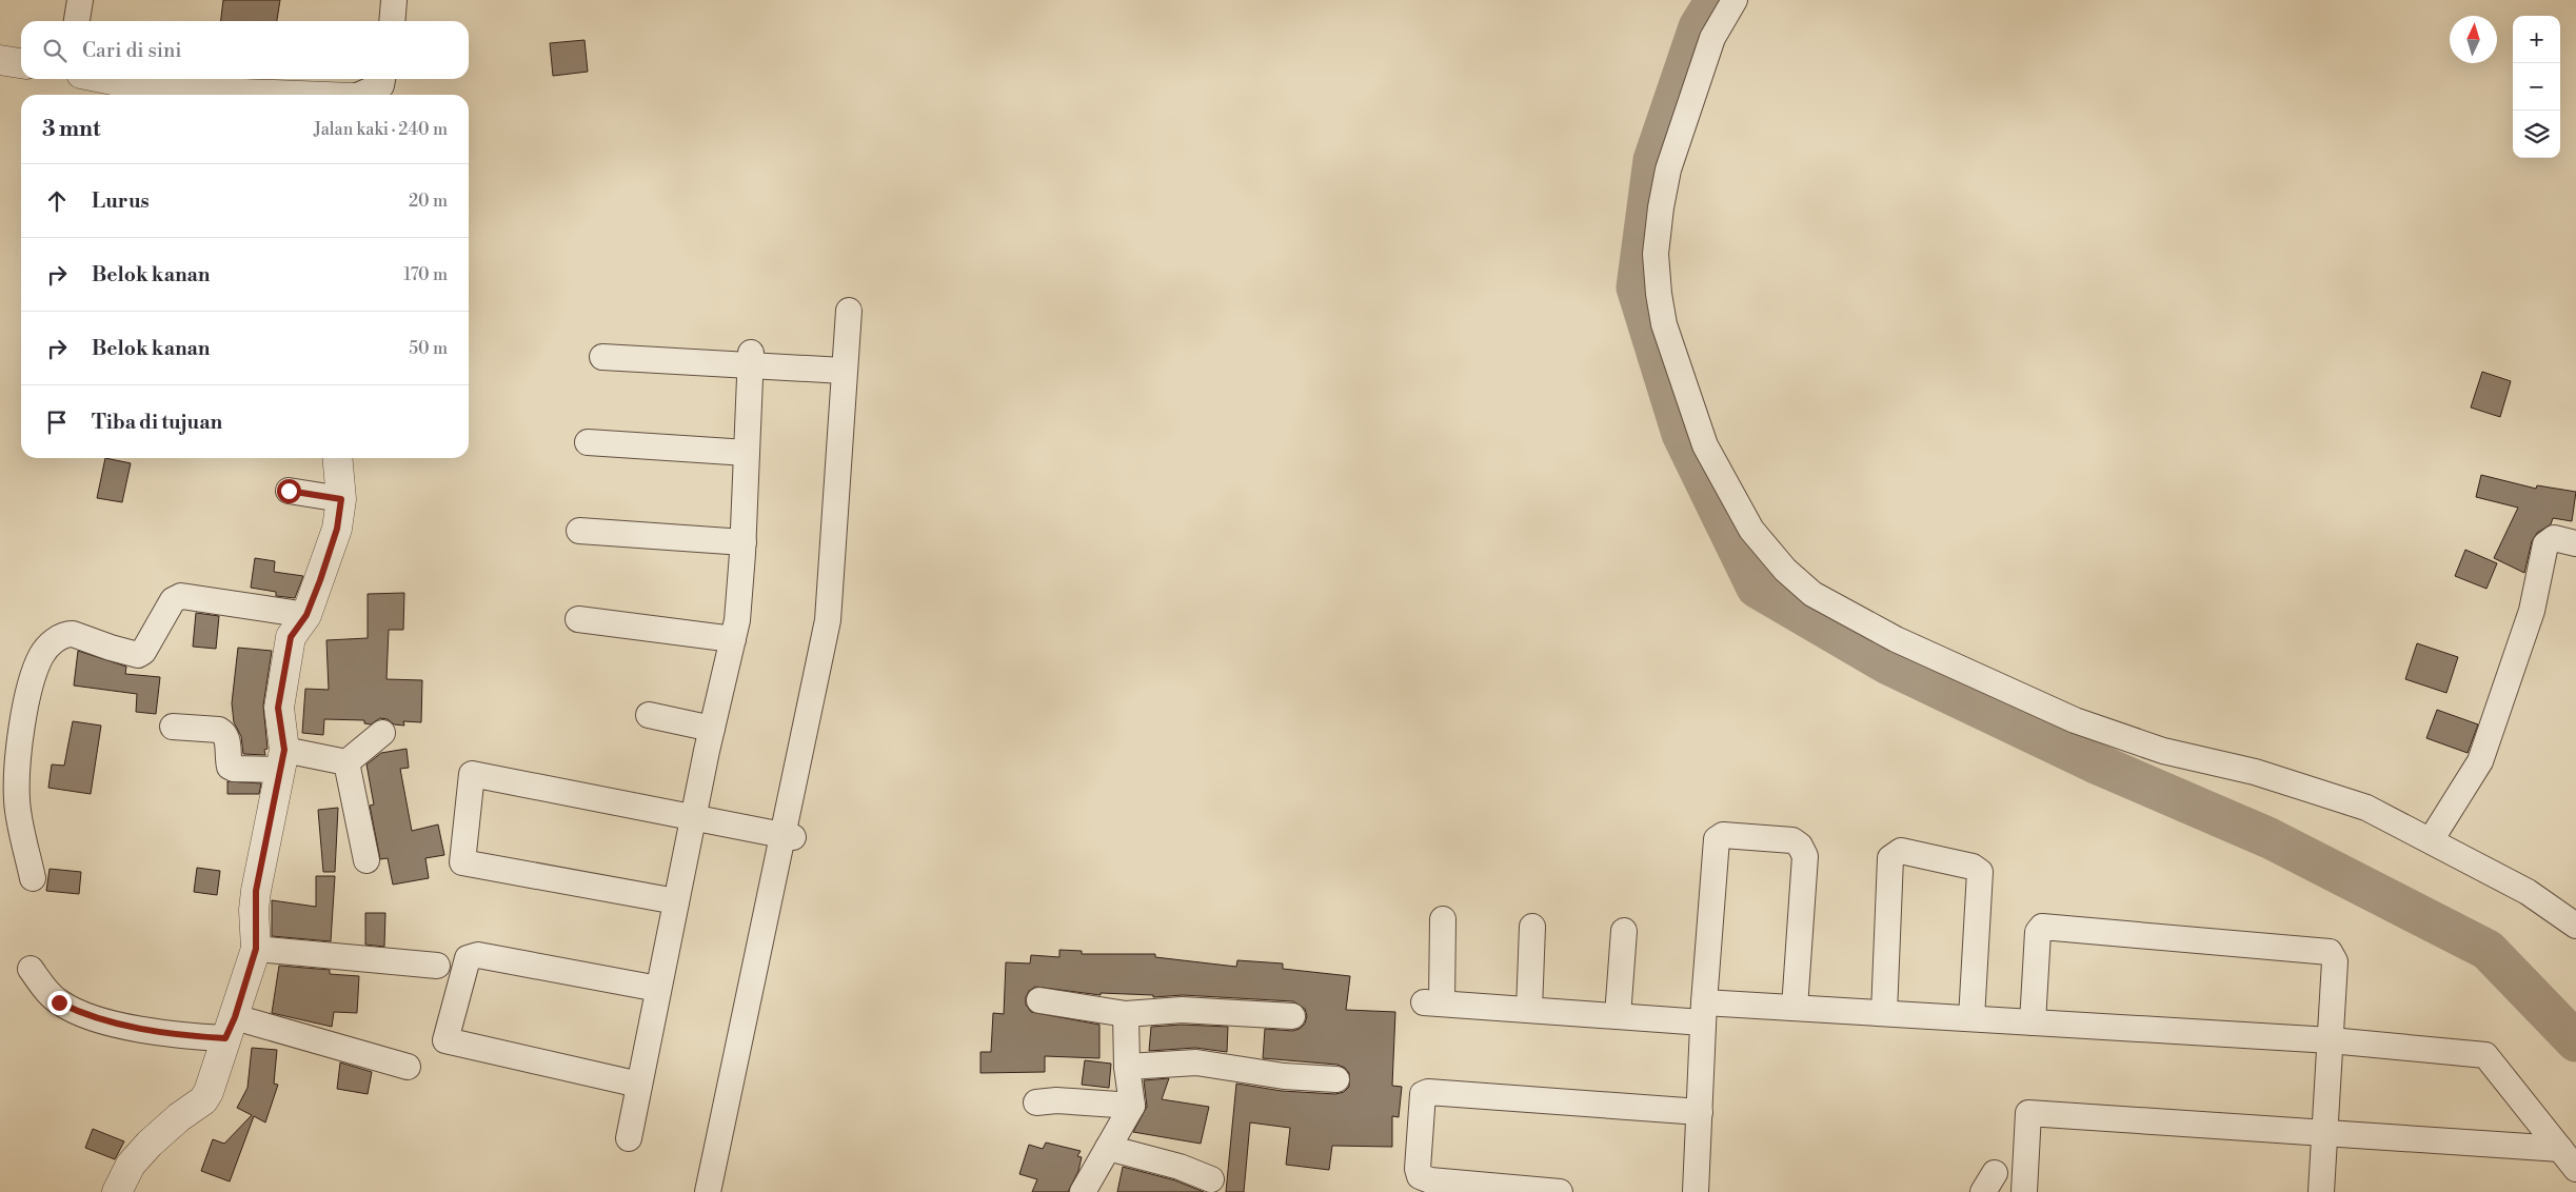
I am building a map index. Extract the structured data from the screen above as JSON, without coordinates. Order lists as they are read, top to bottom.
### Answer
{
  "north": "top",
  "page": {
    "map_buttons": ["+", "−"],
    "search": "Cari di sini",
    "heading": ["3 mnt", "Jalan kaki · 240 m"],
    "list": [
      ["Lurus", "20 m"],
      ["Belok kanan", "170 m"],
      ["Belok kanan", "50 m"],
      "Tiba di tujuan"
    ]
  }
}
